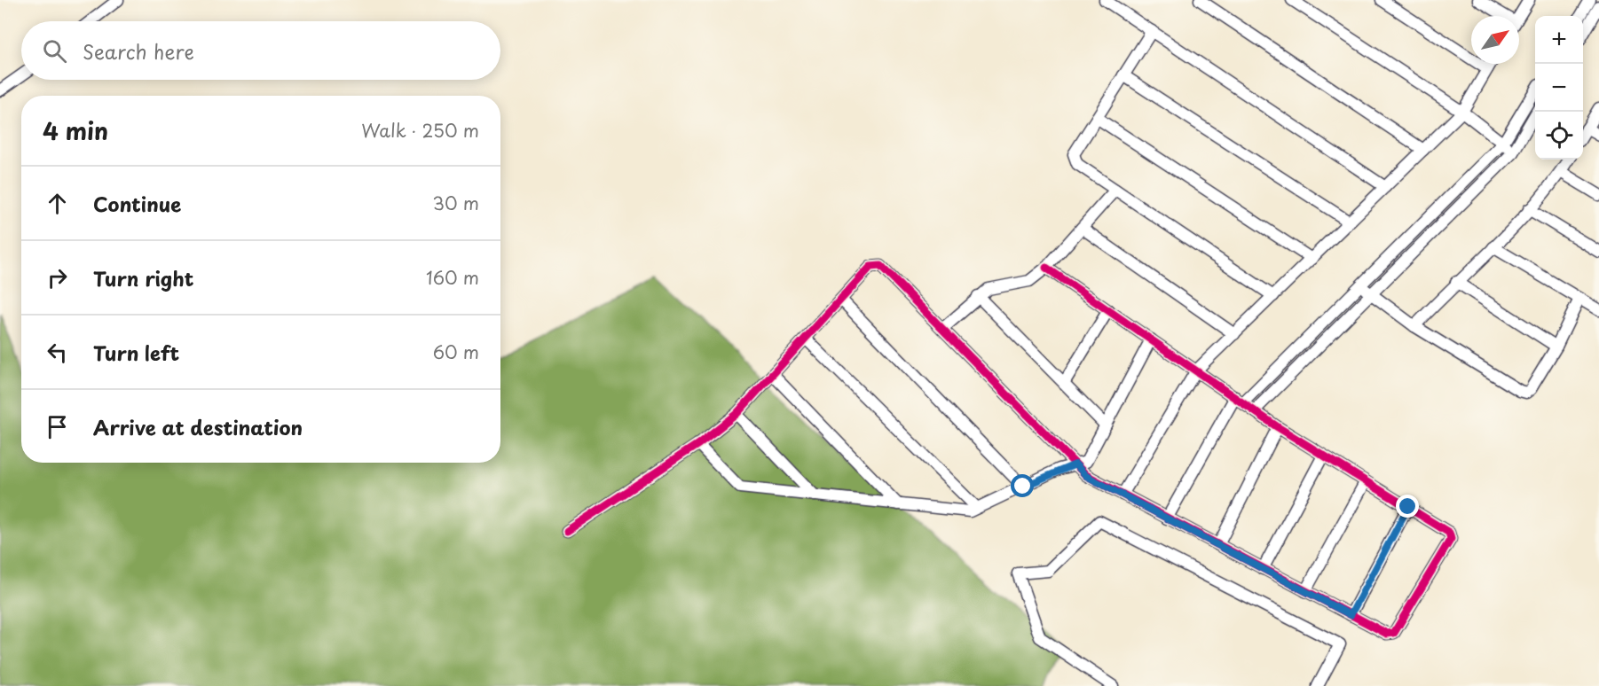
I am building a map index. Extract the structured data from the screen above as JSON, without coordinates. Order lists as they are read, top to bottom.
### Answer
{
  "north": "top right",
  "page": {
    "map_buttons": ["+", "−"],
    "search": "Search here",
    "heading": ["4 min", "Walk · 250 m"],
    "list": [
      ["Continue", "30 m"],
      ["Turn right", "160 m"],
      ["Turn left", "60 m"],
      "Arrive at destination"
    ]
  }
}
